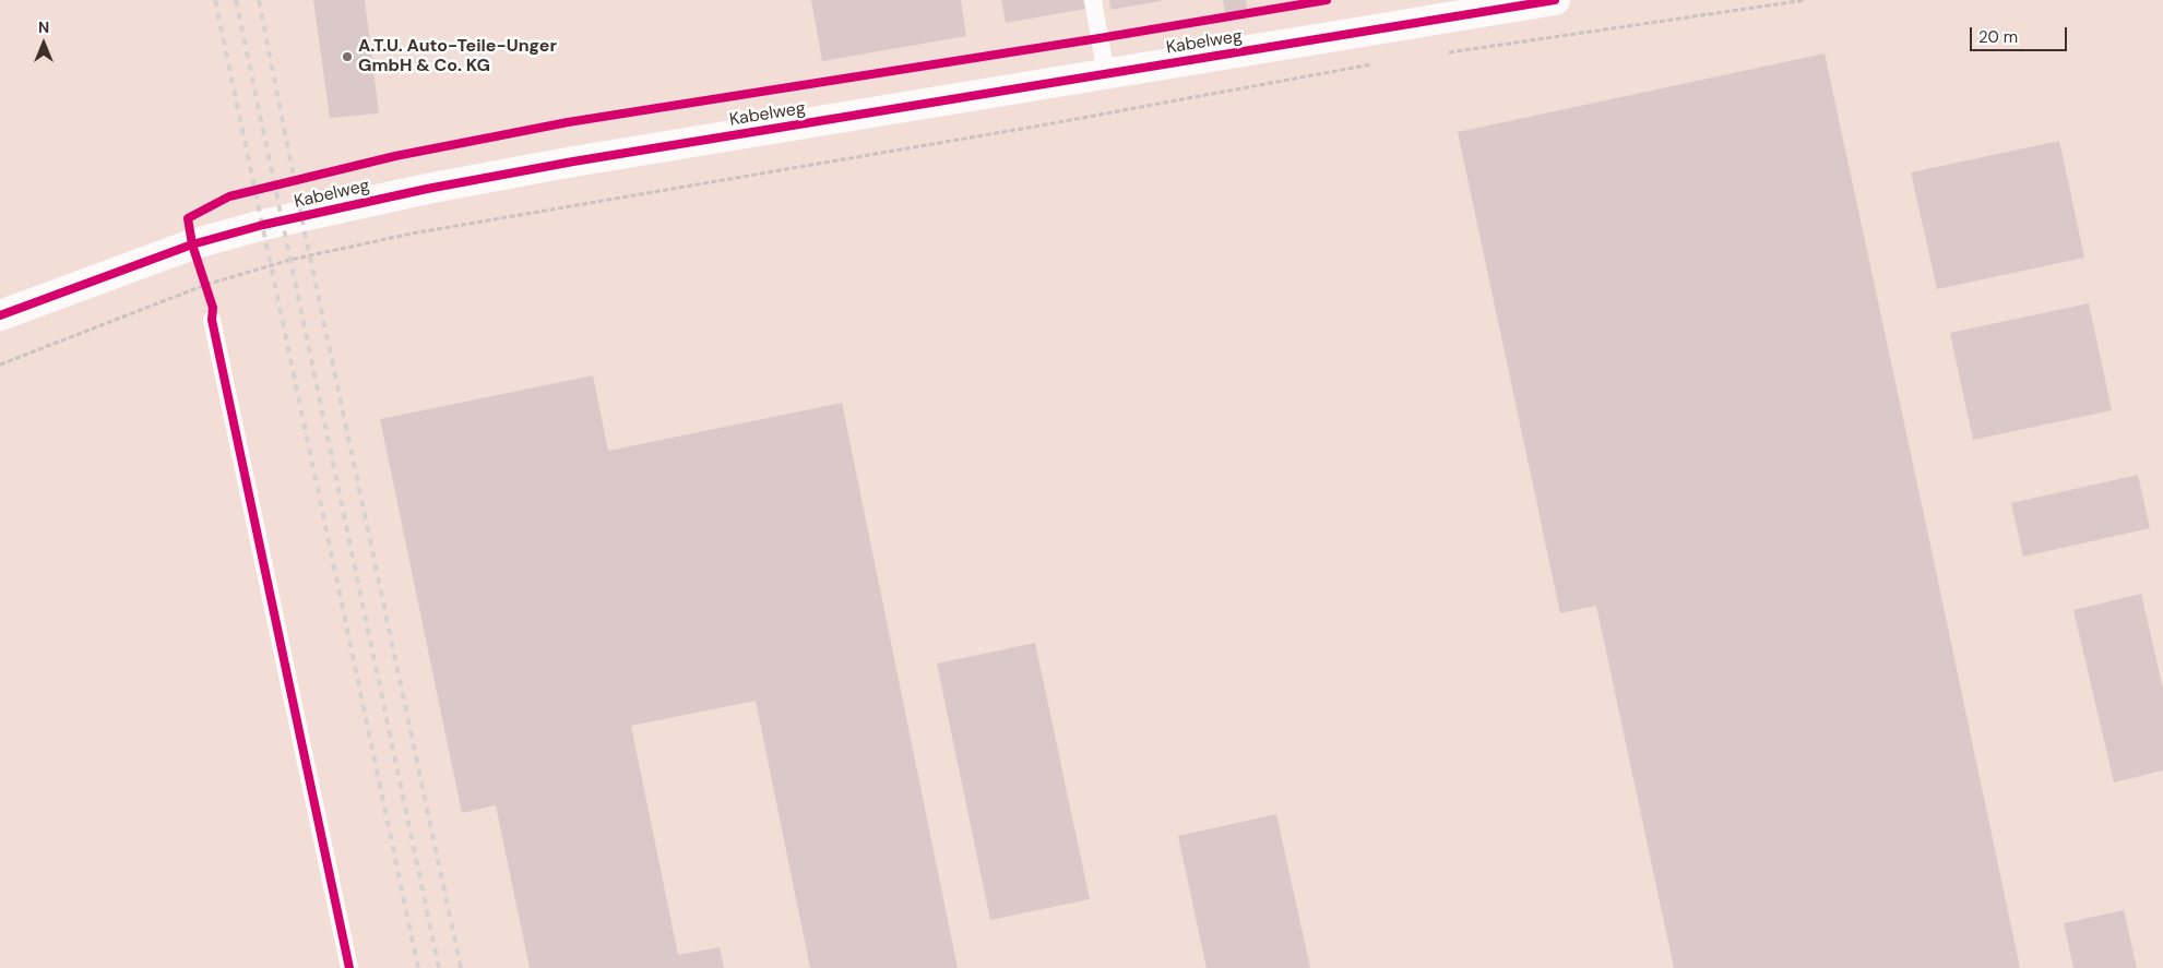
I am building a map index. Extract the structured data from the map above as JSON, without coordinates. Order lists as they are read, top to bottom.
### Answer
{
  "streets": {
    "street": ["Kabelweg"]
  },
  "places": ["A.T.U. Auto-Teile-Unger GmbH & Co. KG"],
  "scale_bar": "20 m",
  "north": "top"
}
